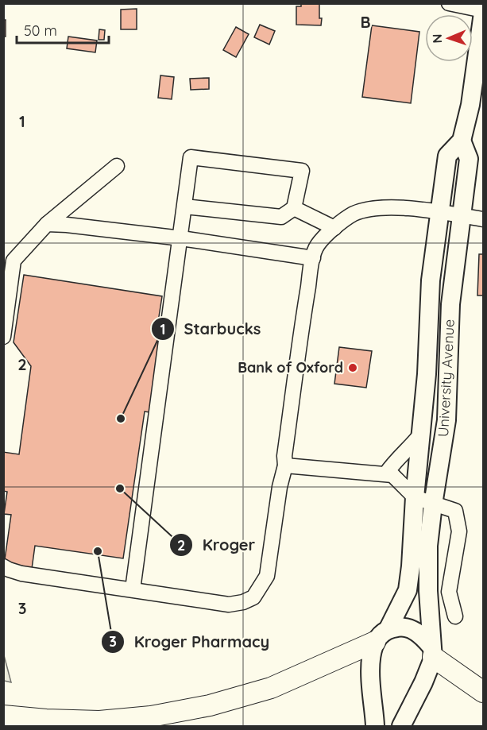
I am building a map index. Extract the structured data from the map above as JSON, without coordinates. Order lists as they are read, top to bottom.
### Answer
{
  "streets": {
    "main road": ["University Avenue"]
  },
  "places": [
    "Bank of Oxford",
    "Starbucks",
    "Kroger",
    "Kroger Pharmacy"
  ],
  "scale_bar": "50 m",
  "north": "left",
  "grid": {
    "columns": ["B"],
    "rows": ["1", "2", "3"]
  }
}
